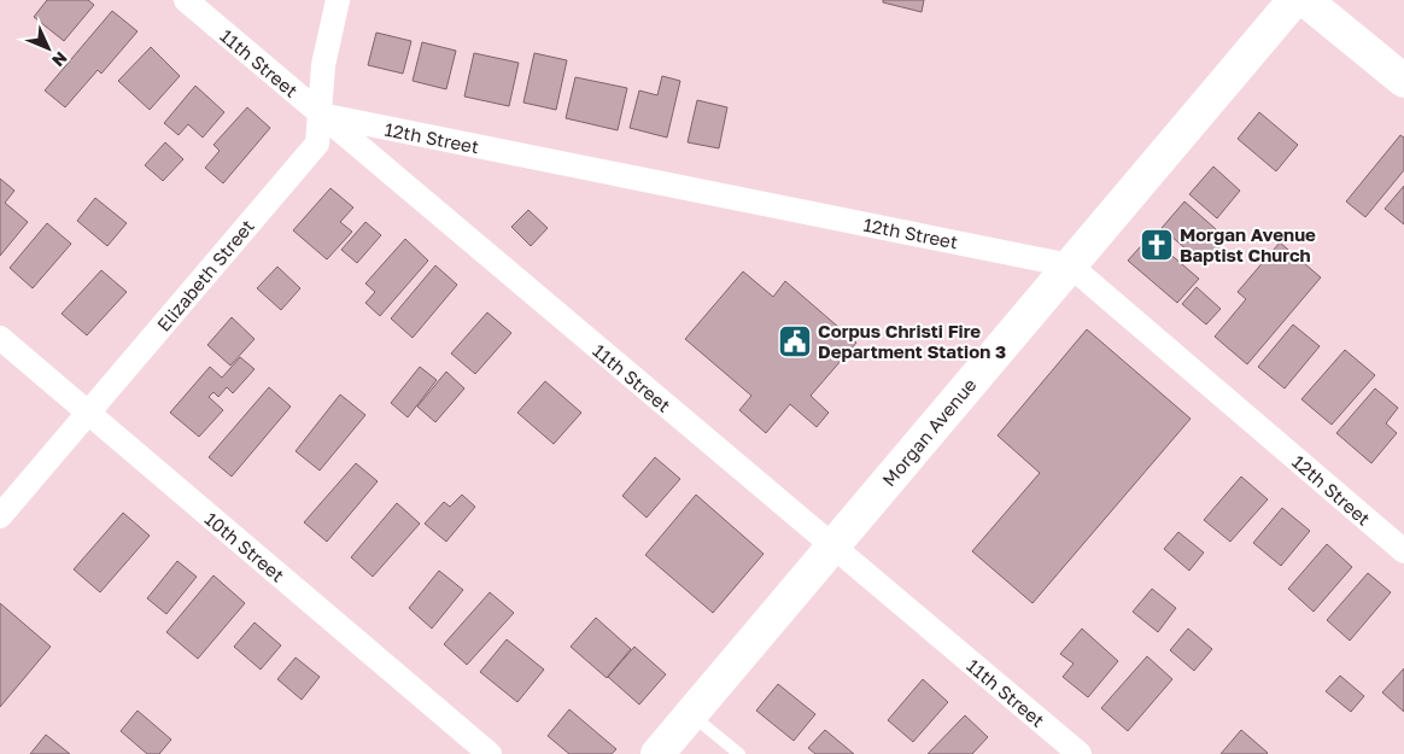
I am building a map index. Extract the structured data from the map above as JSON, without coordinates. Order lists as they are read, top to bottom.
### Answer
{
  "streets": {
    "main road": ["Morgan Avenue"],
    "street": [
      "11th Street",
      "12th Street",
      "Elizabeth Street",
      "10th Street"
    ]
  },
  "crossings": [
    ["11th Street", "12th Street"],
    ["11th Street", "Elizabeth Street"],
    ["11th Street", "Morgan Avenue"],
    ["12th Street", "Elizabeth Street"],
    ["12th Street", "Morgan Avenue"],
    ["Elizabeth Street", "10th Street"]
  ],
  "places": {
    "church": ["Morgan Avenue Baptist Church"],
    "public building": ["Corpus Christi Fire Department Station 3"]
  },
  "north": "bottom right"
}
